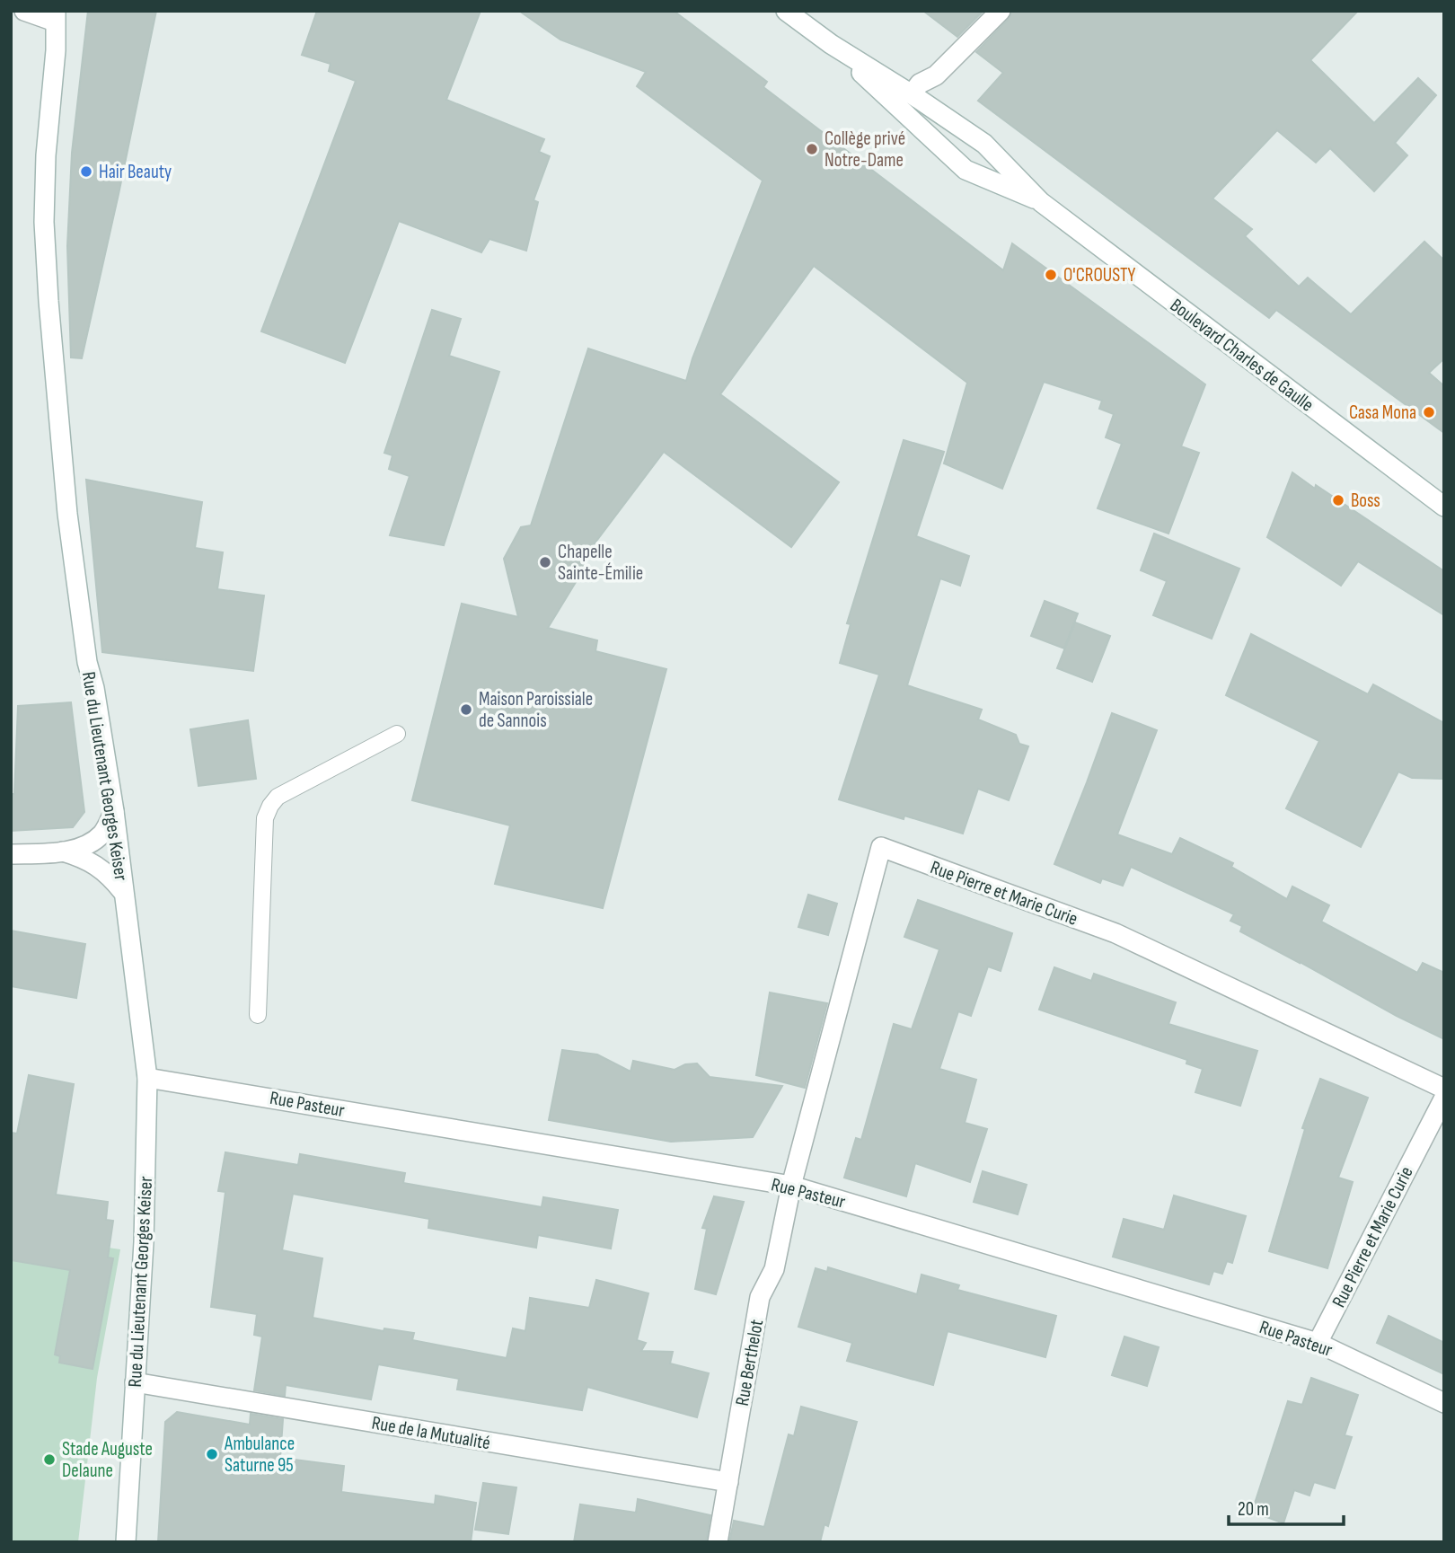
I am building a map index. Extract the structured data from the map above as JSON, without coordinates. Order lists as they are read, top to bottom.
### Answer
{
  "streets": {
    "street": [
      "Boulevard Charles de Gaulle",
      "Rue du Lieutenant Georges Keiser",
      "Rue Pierre et Marie Curie",
      "Rue Pasteur",
      "Rue Berthelot",
      "Rue de la Mutualité"
    ]
  },
  "crossings": [
    ["Rue du Lieutenant Georges Keiser", "Rue Pasteur"],
    ["Rue du Lieutenant Georges Keiser", "Rue de la Mutualité"],
    ["Rue Pierre et Marie Curie", "Rue Pasteur"],
    ["Rue Pierre et Marie Curie", "Rue Berthelot"],
    ["Rue Pasteur", "Rue Berthelot"],
    ["Rue Berthelot", "Rue de la Mutualité"]
  ],
  "places": [
    "Collège privé Notre-Dame",
    "Hair Beauty",
    "O'CROUSTY",
    "Casa Mona",
    "Boss",
    "Chapelle Sainte-Émilie",
    "Maison Paroissiale de Sannois",
    "Ambulance Saturne 95",
    "Stade Auguste Delaune"
  ],
  "scale_bar": "20 m"
}
